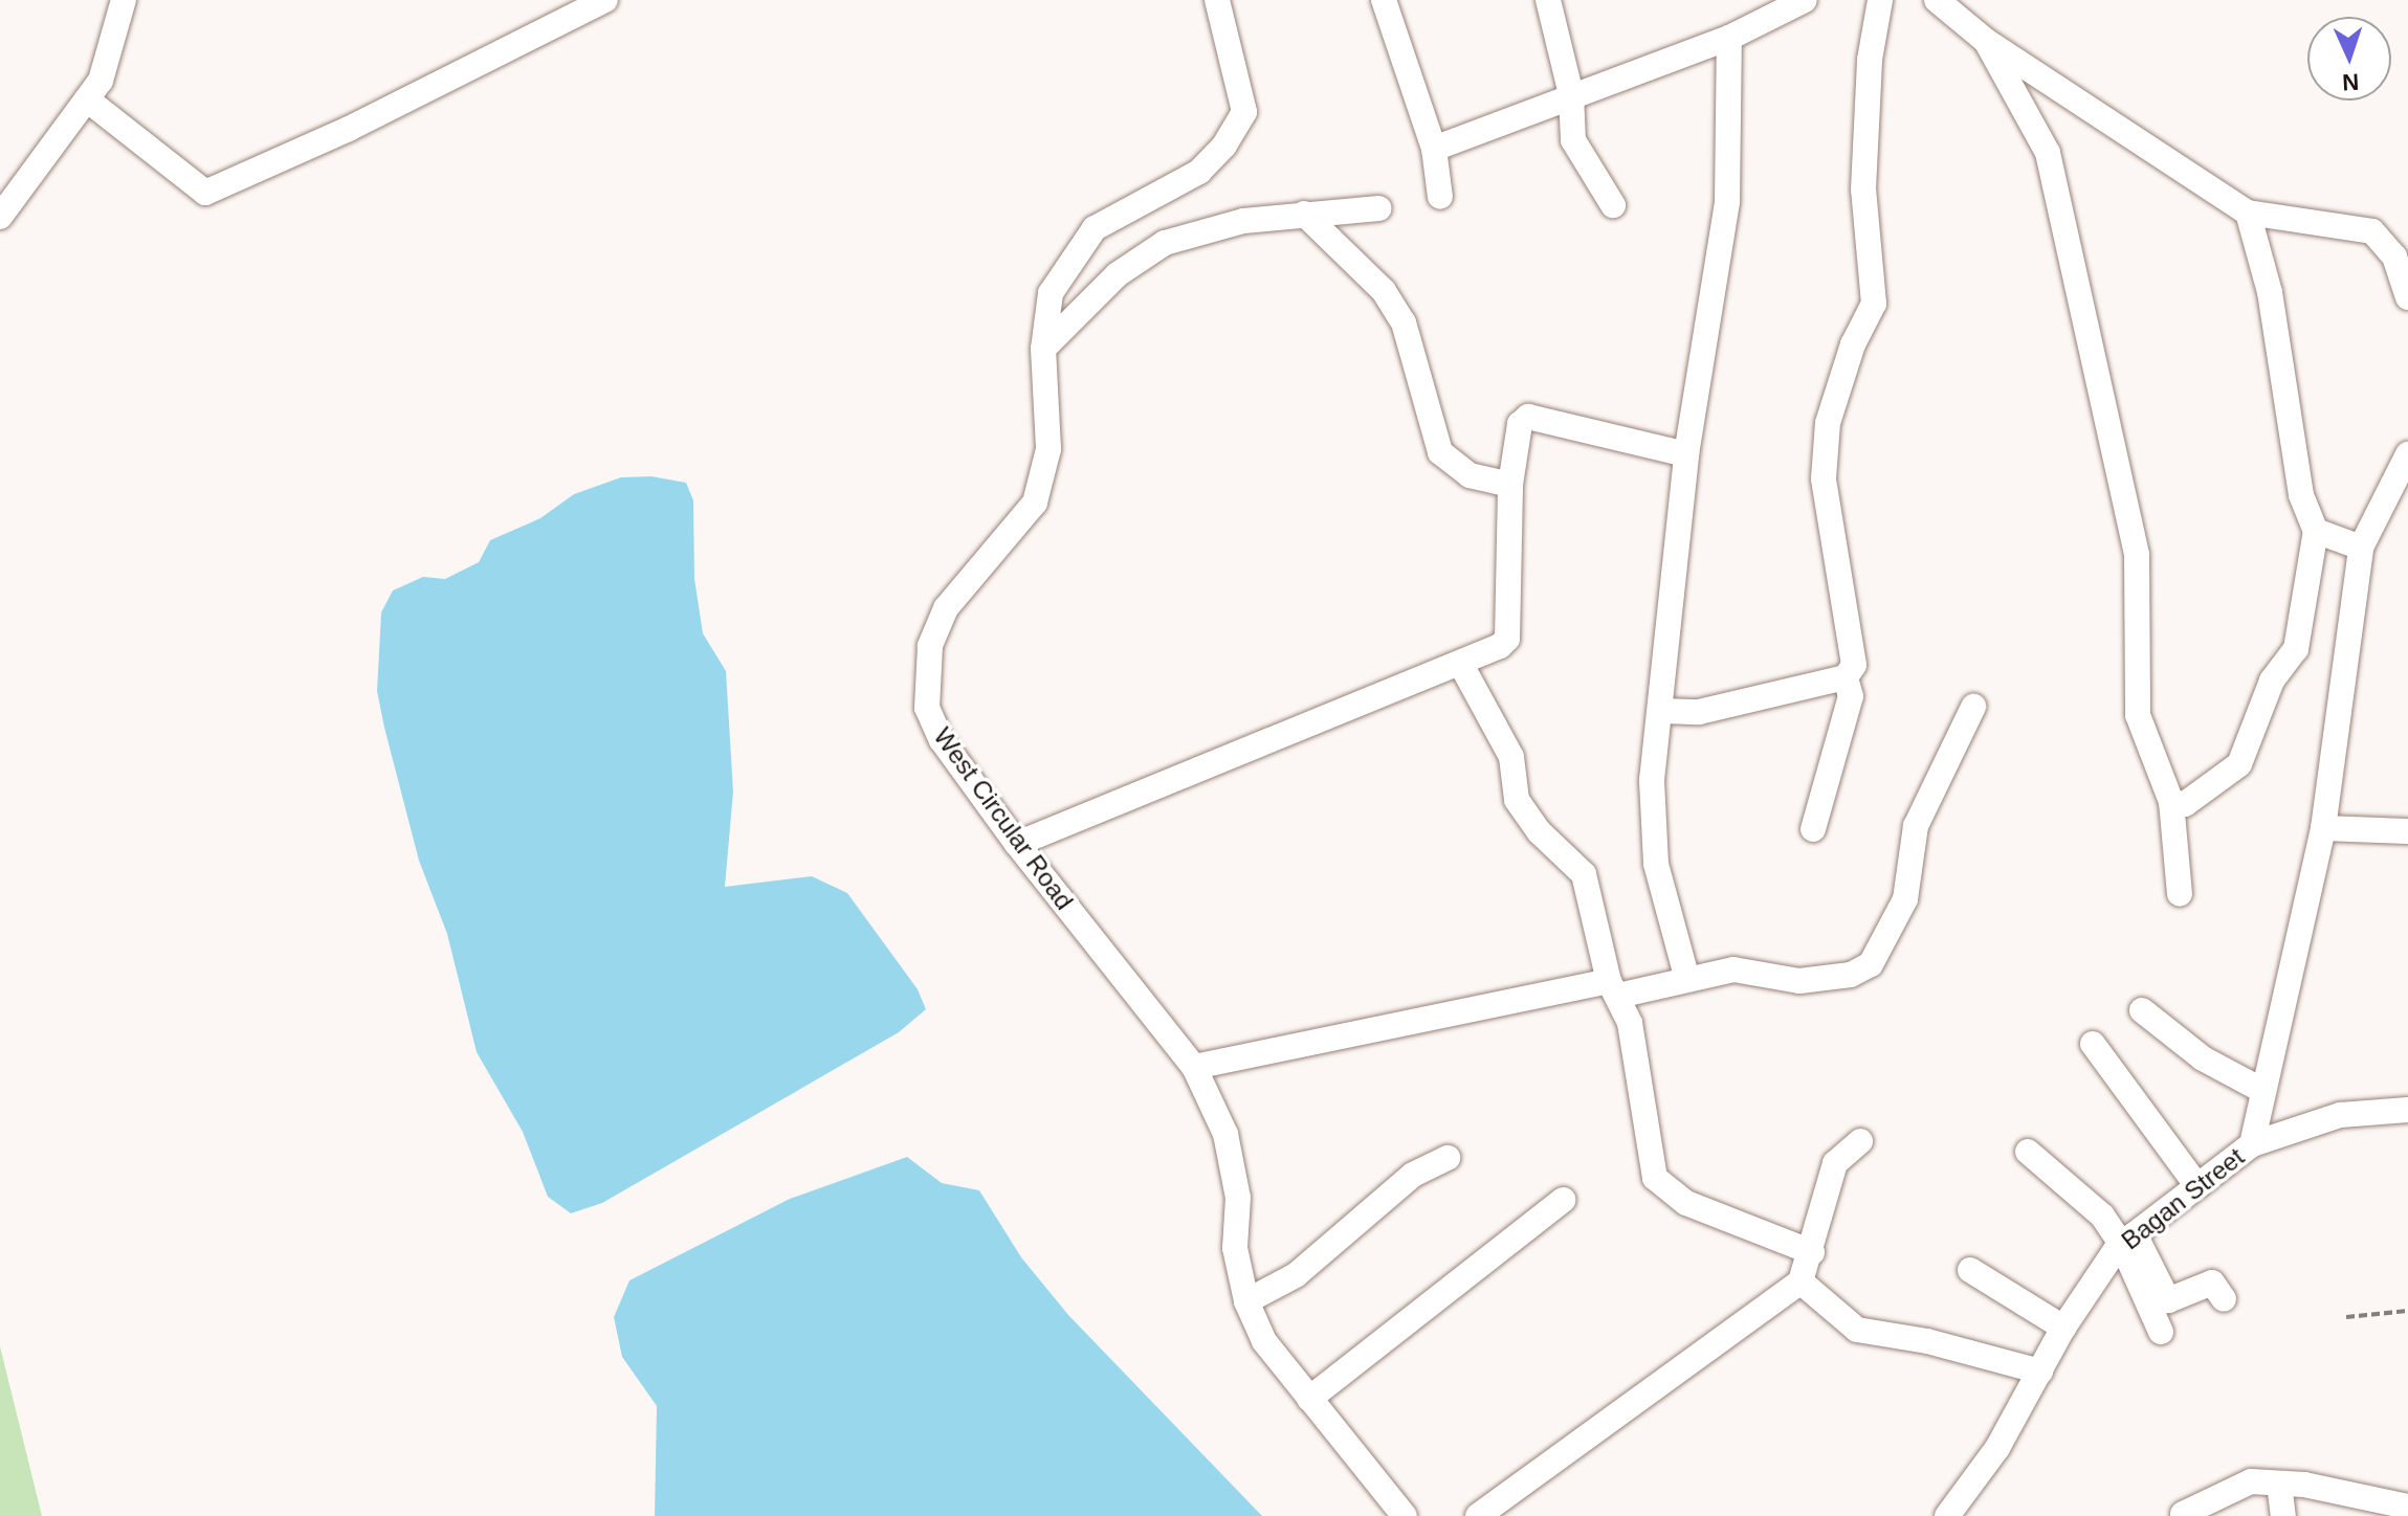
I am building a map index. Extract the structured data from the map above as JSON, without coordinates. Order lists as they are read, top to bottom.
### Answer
{
  "streets": {
    "street": ["West Circular Road", "Bagan Street"]
  },
  "north": "bottom"
}
